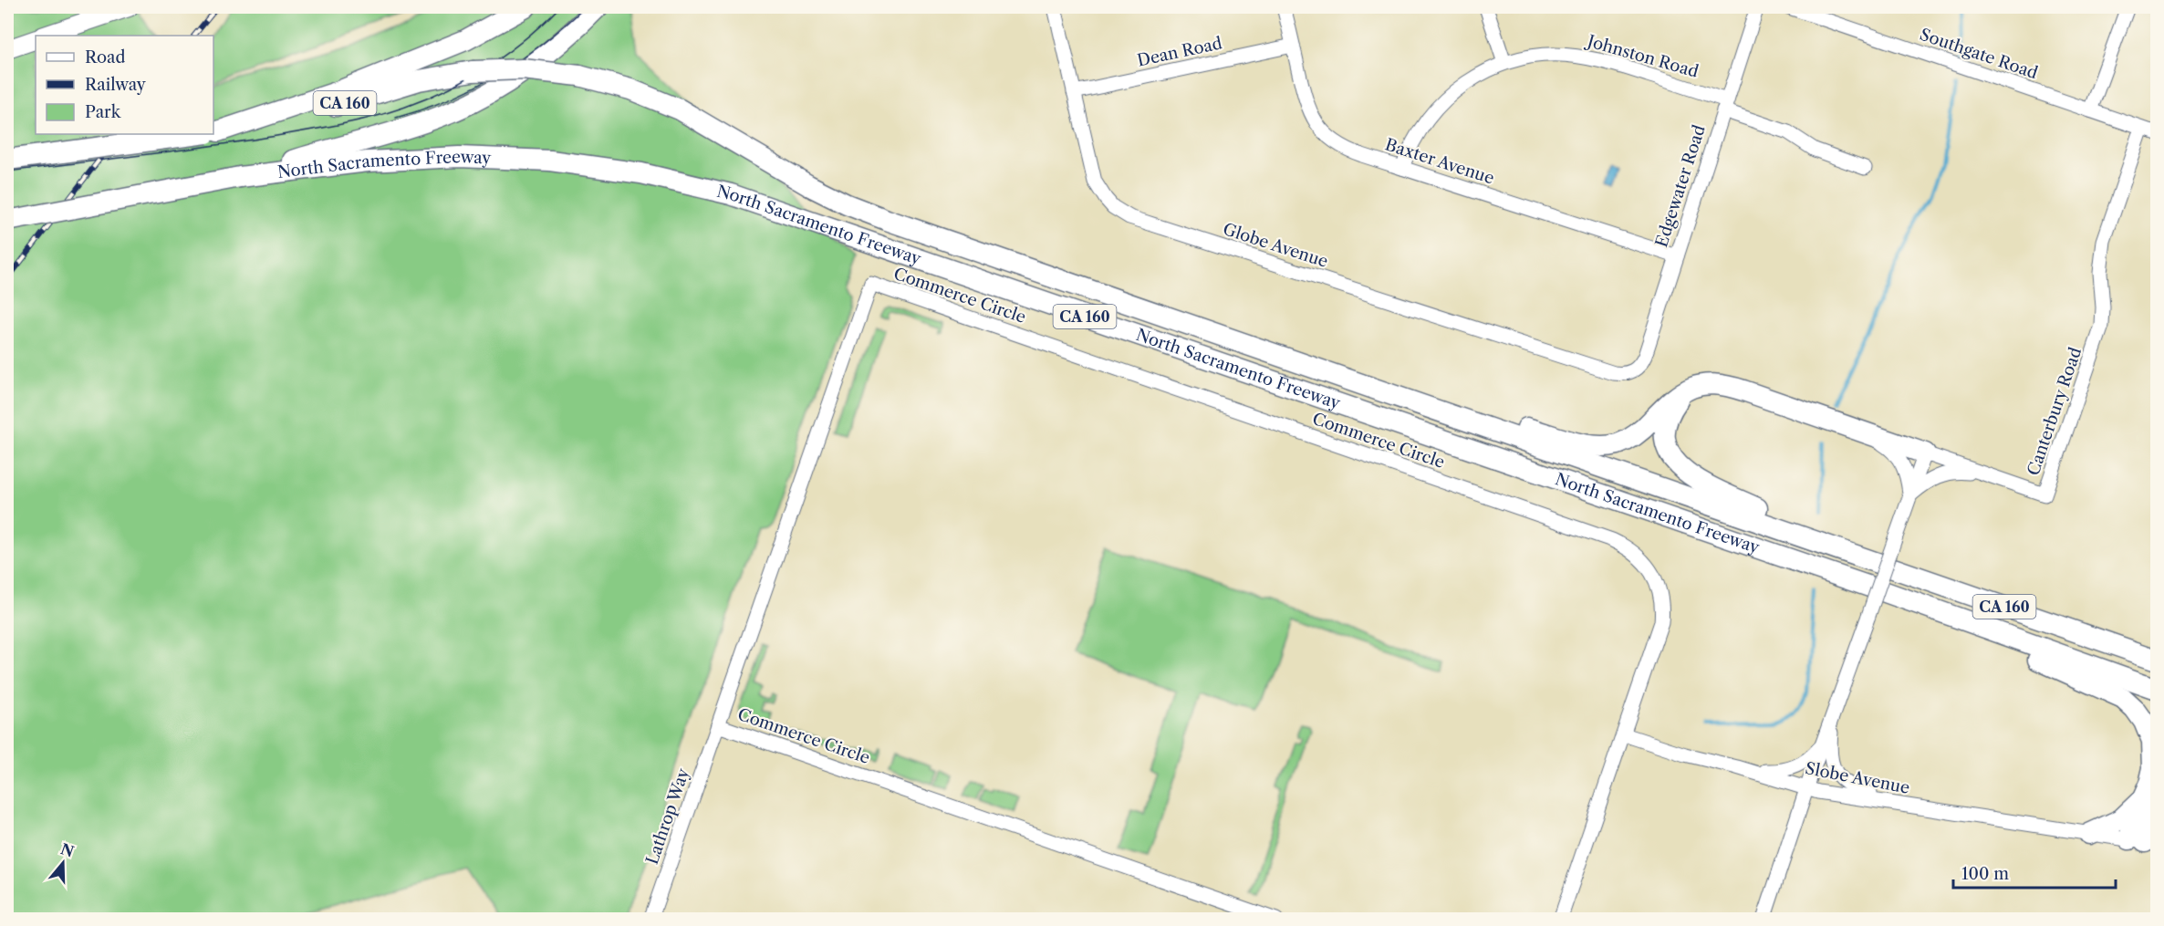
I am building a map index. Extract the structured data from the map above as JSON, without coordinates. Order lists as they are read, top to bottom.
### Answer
{
  "streets": {
    "highway": ["CA 160", "North Sacramento Freeway"],
    "street": [
      "Dean Road",
      "Southgate Road",
      "Johnston Road",
      "Baxter Avenue",
      "Edgewater Road",
      "Globe Avenue",
      "Commerce Circle",
      "Canterbury Road",
      "Slobe Avenue",
      "Lathrop Way"
    ]
  },
  "crossings": [
    ["Dean Road", "Baxter Avenue"],
    ["Dean Road", "Globe Avenue"],
    ["Southgate Road", "Canterbury Road"],
    ["Johnston Road", "Baxter Avenue"],
    ["Johnston Road", "Edgewater Road"],
    ["Baxter Avenue", "Edgewater Road"],
    ["Edgewater Road", "Globe Avenue"],
    ["Commerce Circle", "Slobe Avenue"],
    ["Commerce Circle", "Lathrop Way"]
  ],
  "legend": ["Road", "Railway", "Park"],
  "scale_bar": "100 m",
  "north": "top"
}
